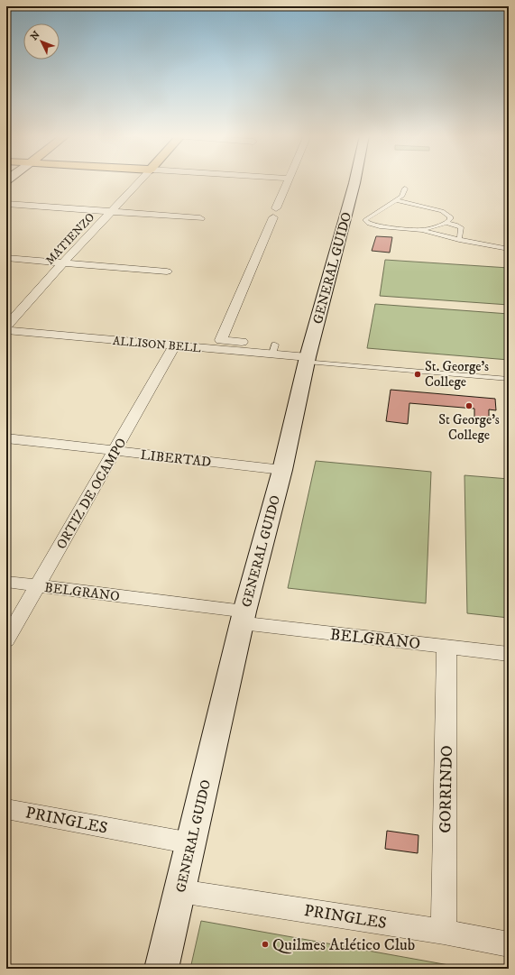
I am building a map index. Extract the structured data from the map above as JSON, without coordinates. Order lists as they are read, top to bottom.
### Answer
{
  "streets": {
    "main road": ["GENERAL GUIDO"],
    "street": [
      "MATIENZO",
      "ALLISON BELL",
      "LIBERTAD",
      "ORTIZ DE OCAMPO",
      "BELGRANO",
      "GORRINDO",
      "PRINGLES"
    ]
  },
  "crossings": [
    ["GENERAL GUIDO", "LIBERTAD"],
    ["GENERAL GUIDO", "BELGRANO"],
    ["GENERAL GUIDO", "PRINGLES"],
    ["ALLISON BELL", "ORTIZ DE OCAMPO"],
    ["LIBERTAD", "ORTIZ DE OCAMPO"],
    ["ORTIZ DE OCAMPO", "BELGRANO"],
    ["BELGRANO", "GORRINDO"],
    ["GORRINDO", "PRINGLES"]
  ],
  "places": ["St. George's College", "St George's College", "Quilmes Atlético Club"],
  "north": "top left"
}
